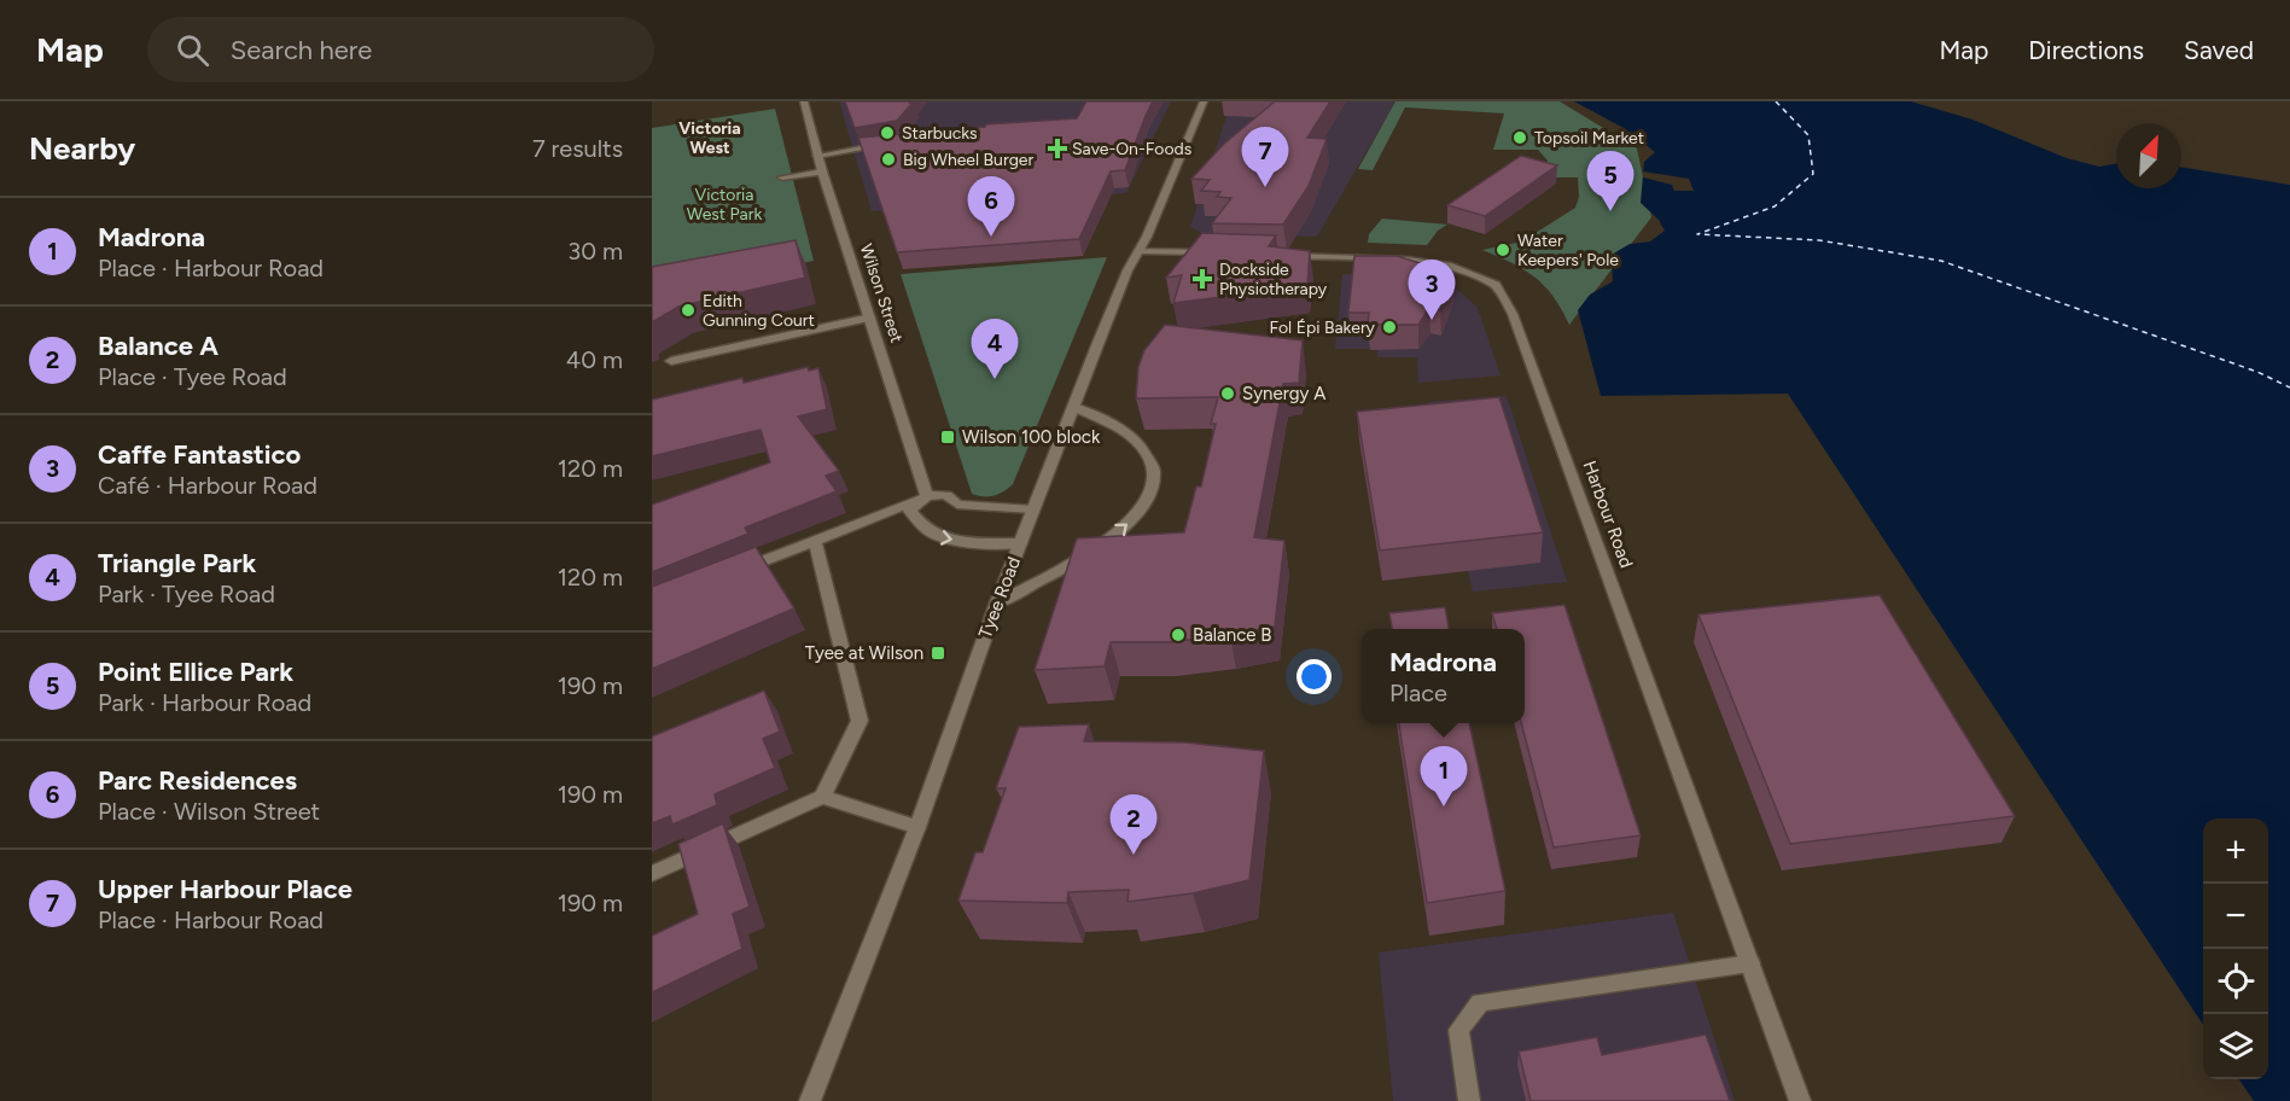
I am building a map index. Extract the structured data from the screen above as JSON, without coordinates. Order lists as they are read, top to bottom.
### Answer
{
  "streets": {
    "street": ["Wilson Street", "Harbour Road", "Tyee Road"]
  },
  "districts": ["Victoria West"],
  "parks": ["Victoria West Park"],
  "places": {
    "other": [
      "Starbucks",
      "Topsoil Market",
      "Big Wheel Burger",
      "Water Keepers' Pole",
      "Edith Gunning Court",
      "Fol Épi Bakery",
      "Synergy A",
      "Balance B"
    ],
    "health": ["Save-On-Foods", "Dockside Physiotherapy"],
    "transit": ["Wilson 100 block", "Tyee at Wilson"]
  },
  "north": "top right",
  "page": {
    "header": "Map",
    "search": "Search here",
    "nav": ["Map", "Directions", "Saved"],
    "heading": ["Nearby", "7 results"],
    "pins": [
      "7",
      "5",
      "6",
      "3",
      "4",
      "1",
      "2"
    ],
    "list": [
      {
        "mark": "1",
        "name": "Madrona",
        "note": "Place · Harbour Road",
        "value": "30 m"
      },
      {
        "mark": "2",
        "name": "Balance A",
        "note": "Place · Tyee Road",
        "value": "40 m"
      },
      {
        "mark": "3",
        "name": "Caffe Fantastico",
        "note": "Café · Harbour Road",
        "value": "120 m"
      },
      {
        "mark": "4",
        "name": "Triangle Park",
        "note": "Park · Tyee Road",
        "value": "120 m"
      },
      {
        "mark": "5",
        "name": "Point Ellice Park",
        "note": "Park · Harbour Road",
        "value": "190 m"
      },
      {
        "mark": "6",
        "name": "Parc Residences",
        "note": "Place · Wilson Street",
        "value": "190 m"
      },
      {
        "mark": "7",
        "name": "Upper Harbour Place",
        "note": "Place · Harbour Road",
        "value": "190 m"
      }
    ],
    "popup": ["Madrona", "Place"],
    "map_buttons": ["+", "−"]
  }
}
